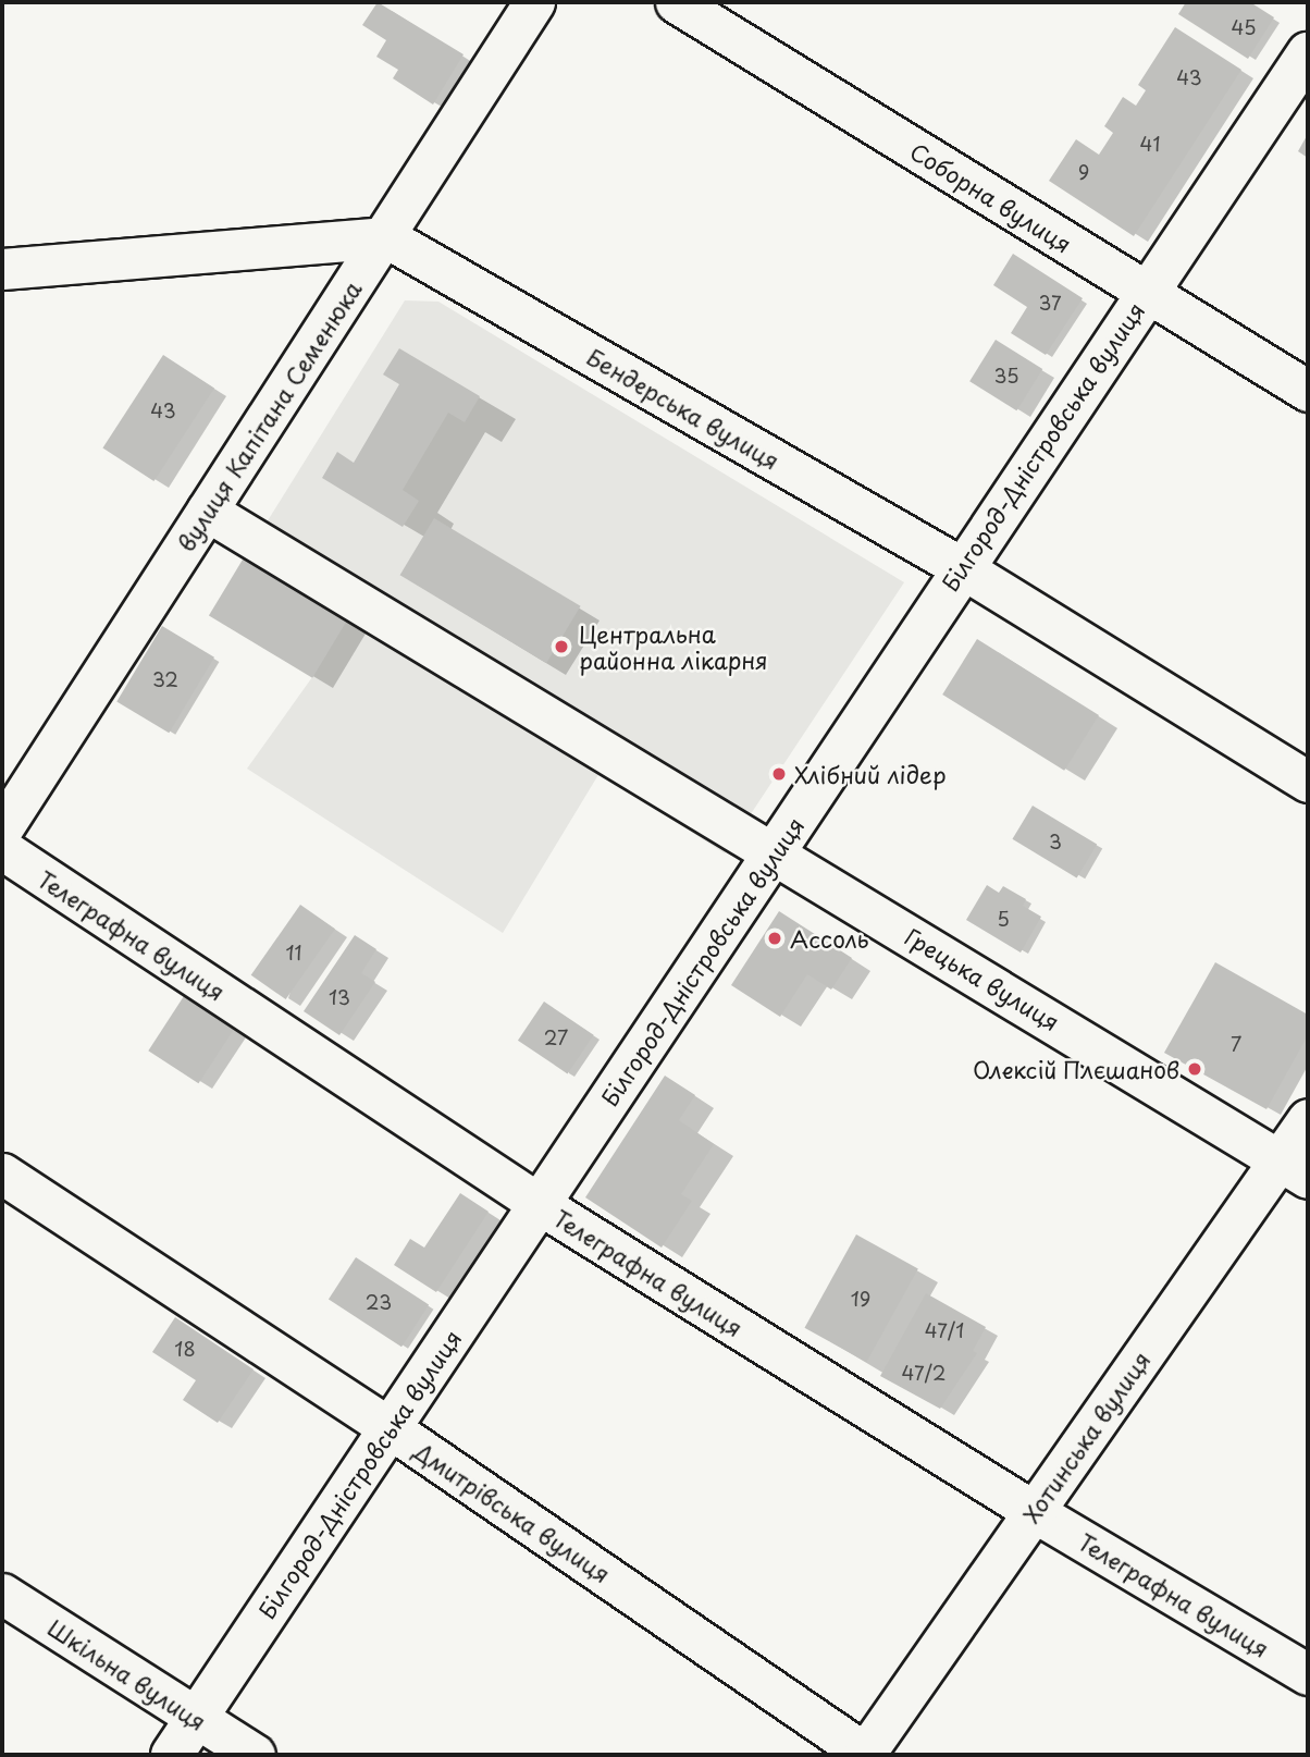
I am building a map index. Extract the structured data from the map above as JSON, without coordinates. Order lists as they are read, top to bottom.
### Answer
{
  "streets": {
    "main road": ["Білгород-Дністровська вулиця"],
    "street": [
      "Соборна вулиця",
      "Бендерська вулиця",
      "вулиця Капітана Семенюка",
      "Телеграфна вулиця",
      "Грецька вулиця",
      "Хотинська вулиця",
      "Дмитрівська вулиця",
      "Шкільна вулиця"
    ]
  },
  "crossings": [
    ["Соборна вулиця", "Білгород-Дністровська вулиця"],
    ["Бендерська вулиця", "вулиця Капітана Семенюка"],
    ["Бендерська вулиця", "Білгород-Дністровська вулиця"],
    ["вулиця Капітана Семенюка", "Грецька вулиця"],
    ["Білгород-Дністровська вулиця", "Телеграфна вулиця"],
    ["Білгород-Дністровська вулиця", "Грецька вулиця"],
    ["Білгород-Дністровська вулиця", "Дмитрівська вулиця"],
    ["Білгород-Дністровська вулиця", "Шкільна вулиця"],
    ["Телеграфна вулиця", "Хотинська вулиця"],
    ["Грецька вулиця", "Хотинська вулиця"],
    ["Хотинська вулиця", "Дмитрівська вулиця"]
  ],
  "places": [
    "Центральна районна лікарня",
    "Хлібний лідер",
    "Ассоль",
    "Олексій Плєшанов"
  ],
  "house_numbers": [
    "45",
    "43",
    "41",
    "9",
    "37",
    "35",
    "43",
    "32",
    "3",
    "5",
    "11",
    "13",
    "27",
    "7",
    "19",
    "23",
    "47/1",
    "18",
    "47/2"
  ]
}
